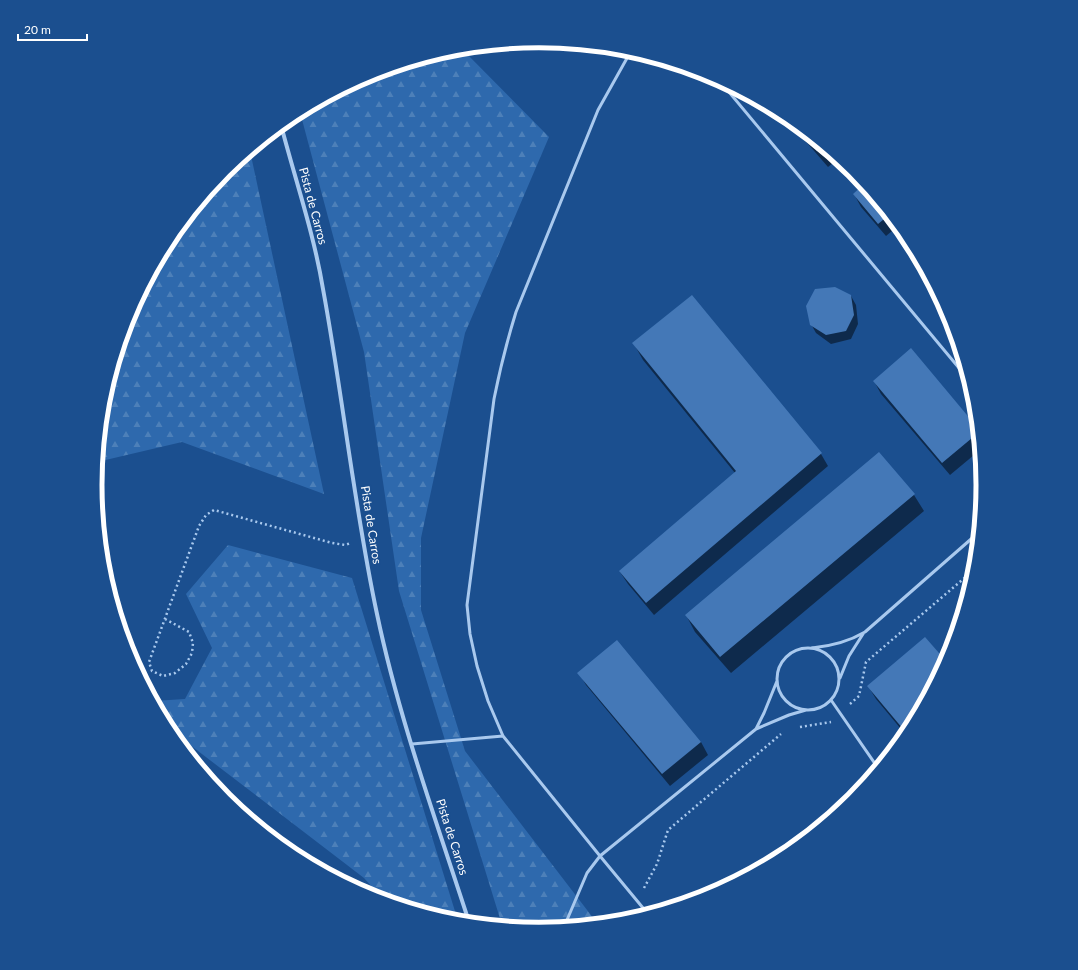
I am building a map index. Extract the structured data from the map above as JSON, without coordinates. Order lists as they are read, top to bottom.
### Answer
{
  "streets": {
    "street": ["Pista de Carros"]
  },
  "scale_bar": "20 m"
}
